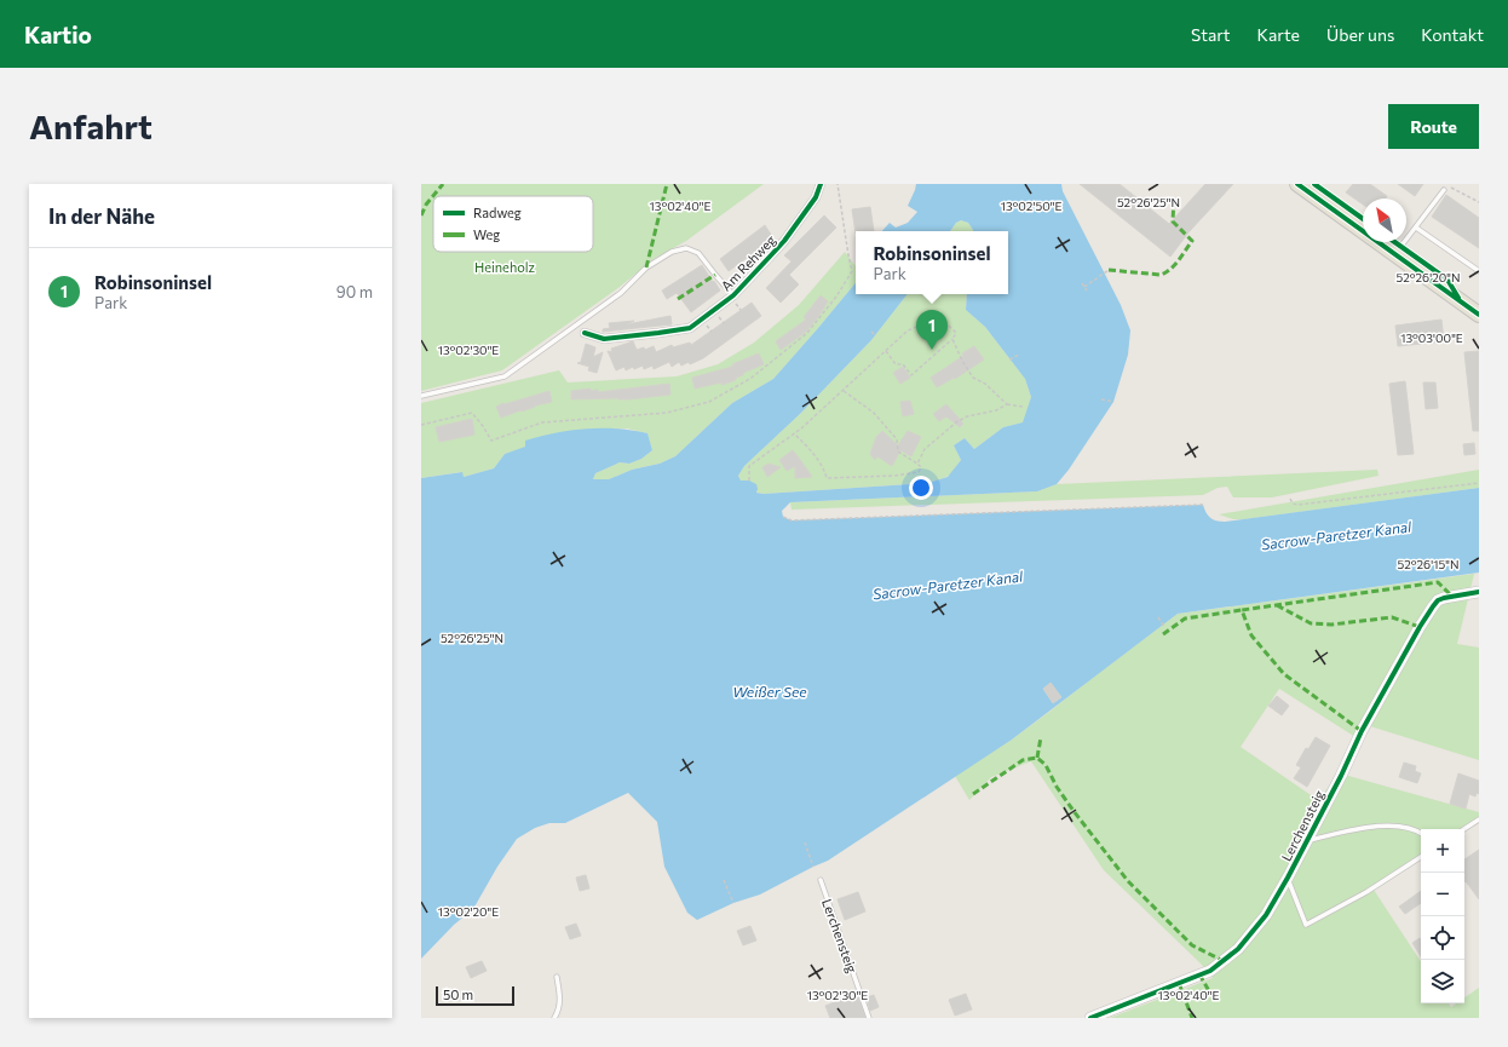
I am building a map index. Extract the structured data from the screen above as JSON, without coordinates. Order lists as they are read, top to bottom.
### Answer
{
  "streets": {
    "street": ["Am Rehweg", "Lerchensteig"]
  },
  "water": ["Sacrow-Paretzer Kanal", "Weißer See"],
  "parks": ["Heineholz"],
  "legend": ["Radweg", "Weg"],
  "scale_bar": "50 m",
  "north": "top left",
  "page": {
    "header": "Kartio",
    "nav": [
      "Start",
      "Karte",
      "Über uns",
      "Kontakt"
    ],
    "buttons": "Route",
    "title": "Anfahrt",
    "heading": "In der Nähe",
    "popup": ["Robinsoninsel", "Park"],
    "list": [
      {
        "mark": "1",
        "name": "Robinsoninsel",
        "note": "Park",
        "value": "90 m"
      }
    ],
    "pins": "1",
    "map_buttons": ["+", "−"],
    "scale": "50 m"
  },
  "coordinates": [
    "52°26'25\"N",
    "13°02'40\"E",
    "13°02'50\"E",
    "52°26'20\"N",
    "13°03'00\"E",
    "13°02'30\"E",
    "52°26'15\"N",
    "13°02'20\"E"
  ]
}
